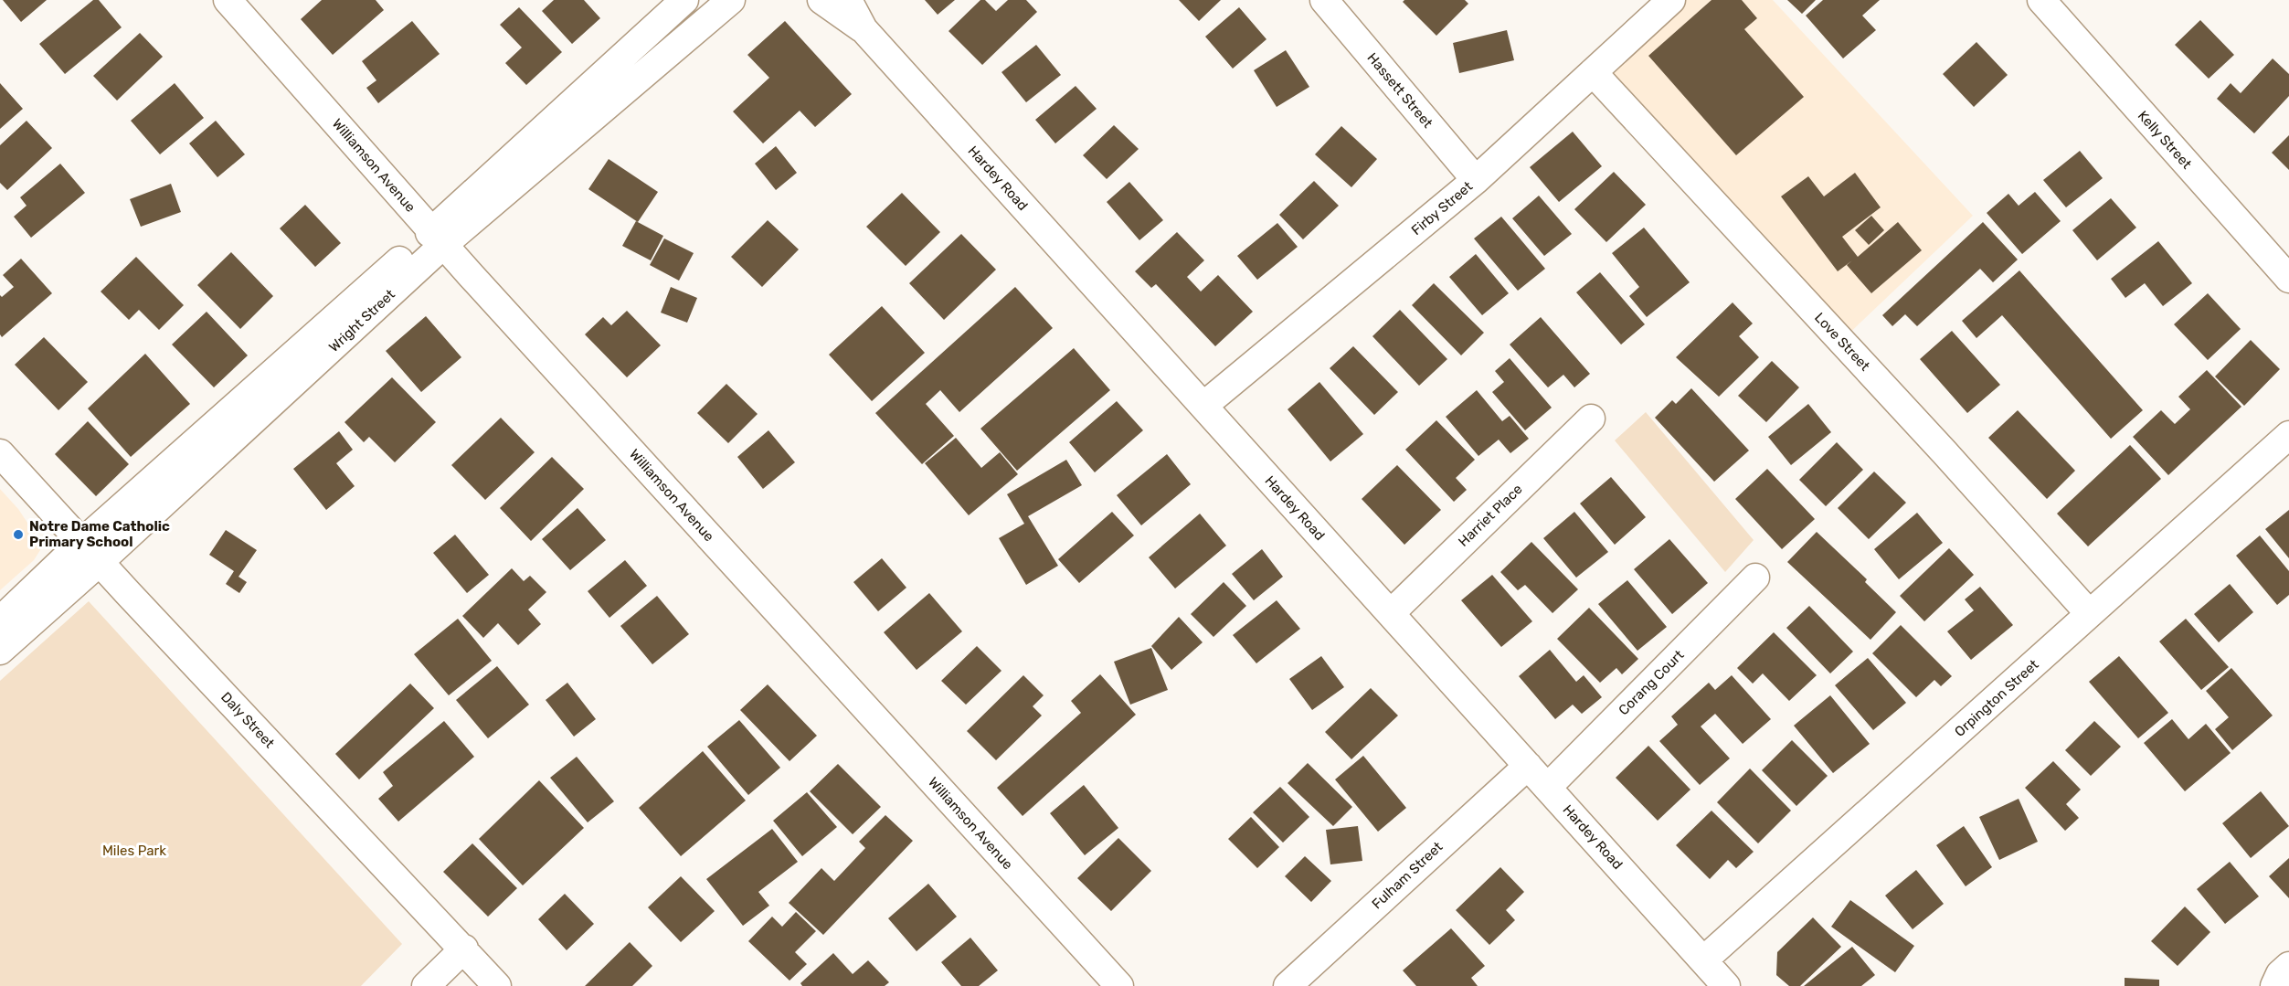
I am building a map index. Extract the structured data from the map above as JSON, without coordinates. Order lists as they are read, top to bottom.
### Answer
{
  "streets": {
    "street": [
      "Hassett Street",
      "Kelly Street",
      "Williamson Avenue",
      "Hardey Road",
      "Firby Street",
      "Wright Street",
      "Love Street",
      "Harriet Place",
      "Corang Court",
      "Orpington Street",
      "Daly Street",
      "Fulham Street"
    ]
  },
  "crossings": [
    ["Hassett Street", "Firby Street"],
    ["Williamson Avenue", "Wright Street"],
    ["Hardey Road", "Firby Street"],
    ["Hardey Road", "Harriet Place"],
    ["Hardey Road", "Corang Court"],
    ["Hardey Road", "Orpington Street"],
    ["Hardey Road", "Fulham Street"],
    ["Firby Street", "Love Street"],
    ["Wright Street", "Daly Street"],
    ["Love Street", "Orpington Street"]
  ],
  "parks": ["Miles Park"],
  "places": ["Notre Dame Catholic Primary School"]
}
